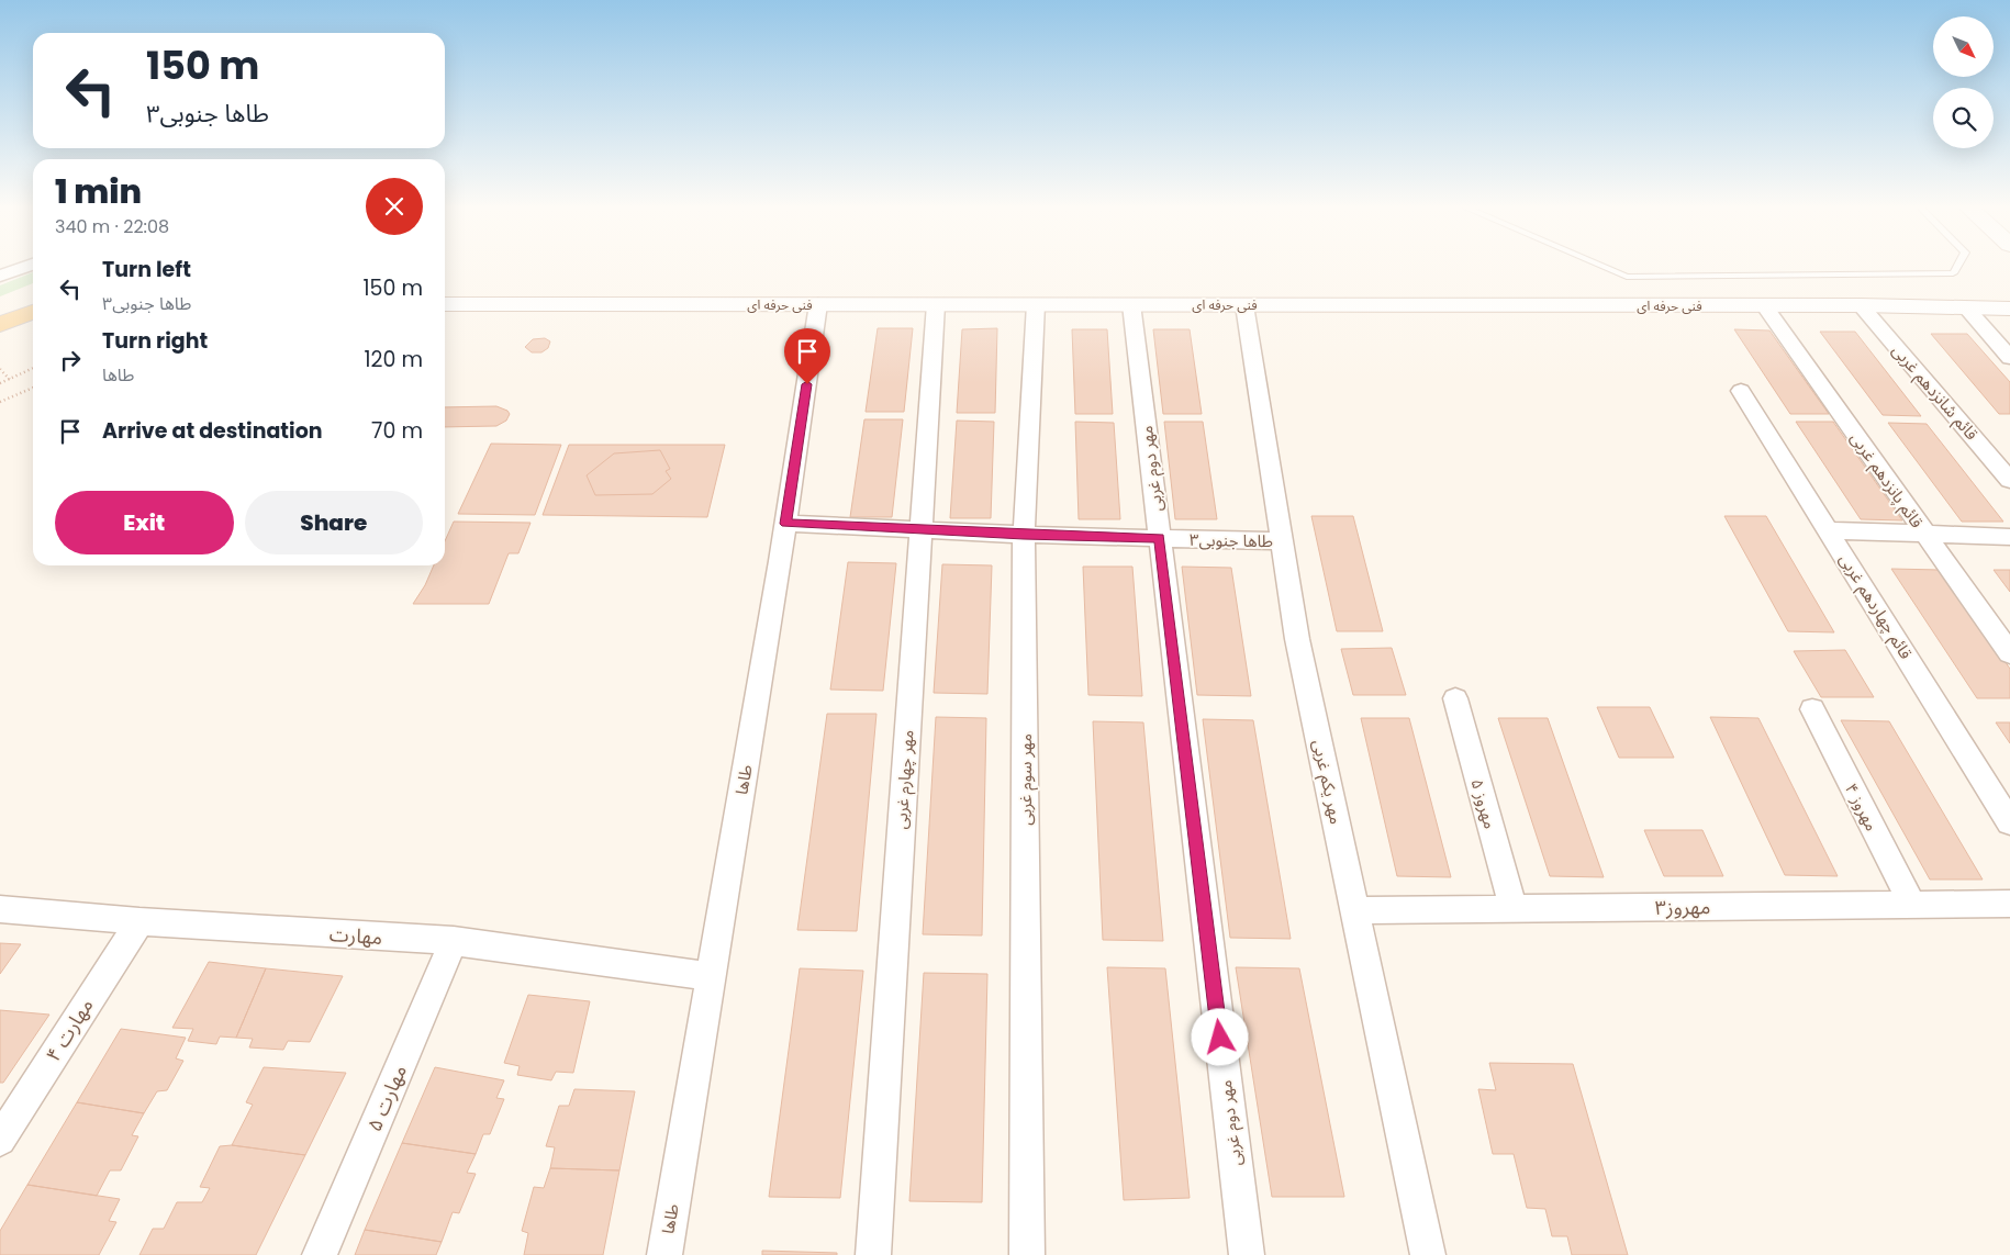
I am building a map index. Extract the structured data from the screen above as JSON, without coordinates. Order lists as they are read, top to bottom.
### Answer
{
  "streets": {
    "street": [
      "فنی حرفه ای",
      "قائم شانزدهم غربی",
      "مهر دوم غربی",
      "قائم پانزدهم غربی",
      "طاها جنوبی۳",
      "قائم چهاردهم غربی",
      "طاها",
      "مهر چهارم غربی",
      "مهر سوم غربی",
      "مهر یکم غربی",
      "مهروز ۵",
      "مهروز ۴",
      "مهروز۳",
      "مهارت",
      "مهارت ۴",
      "مهارت ۵"
    ]
  },
  "crossings": [
    ["فنی حرفه ای", "قائم شانزدهم غربی"],
    ["فنی حرفه ای", "مهر دوم غربی"],
    ["فنی حرفه ای", "قائم پانزدهم غربی"],
    ["فنی حرفه ای", "طاها"],
    ["فنی حرفه ای", "مهر چهارم غربی"],
    ["فنی حرفه ای", "مهر سوم غربی"],
    ["فنی حرفه ای", "مهر یکم غربی"],
    ["مهر دوم غربی", "طاها جنوبی۳"],
    ["طاها جنوبی۳", "طاها"],
    ["طاها جنوبی۳", "مهر چهارم غربی"],
    ["طاها جنوبی۳", "مهر سوم غربی"],
    ["طاها جنوبی۳", "مهر یکم غربی"],
    ["طاها", "مهارت"],
    ["مهر یکم غربی", "مهروز۳"],
    ["مهروز ۵", "مهروز۳"],
    ["مهروز ۴", "مهروز۳"],
    ["مهارت", "مهارت ۴"],
    ["مهارت", "مهارت ۵"]
  ],
  "north": "bottom right",
  "page": {
    "turn": ["150 m", "طاها جنوبی۳"],
    "heading": ["1 min", "340 m · 22:08"],
    "list": [
      {
        "name": "Turn left",
        "note": "طاها جنوبی۳",
        "value": "150 m"
      },
      {
        "name": "Turn right",
        "note": "طاها",
        "value": "120 m"
      },
      {
        "name": "Arrive at destination",
        "value": "70 m"
      }
    ],
    "buttons": ["Exit", "Share"]
  }
}
